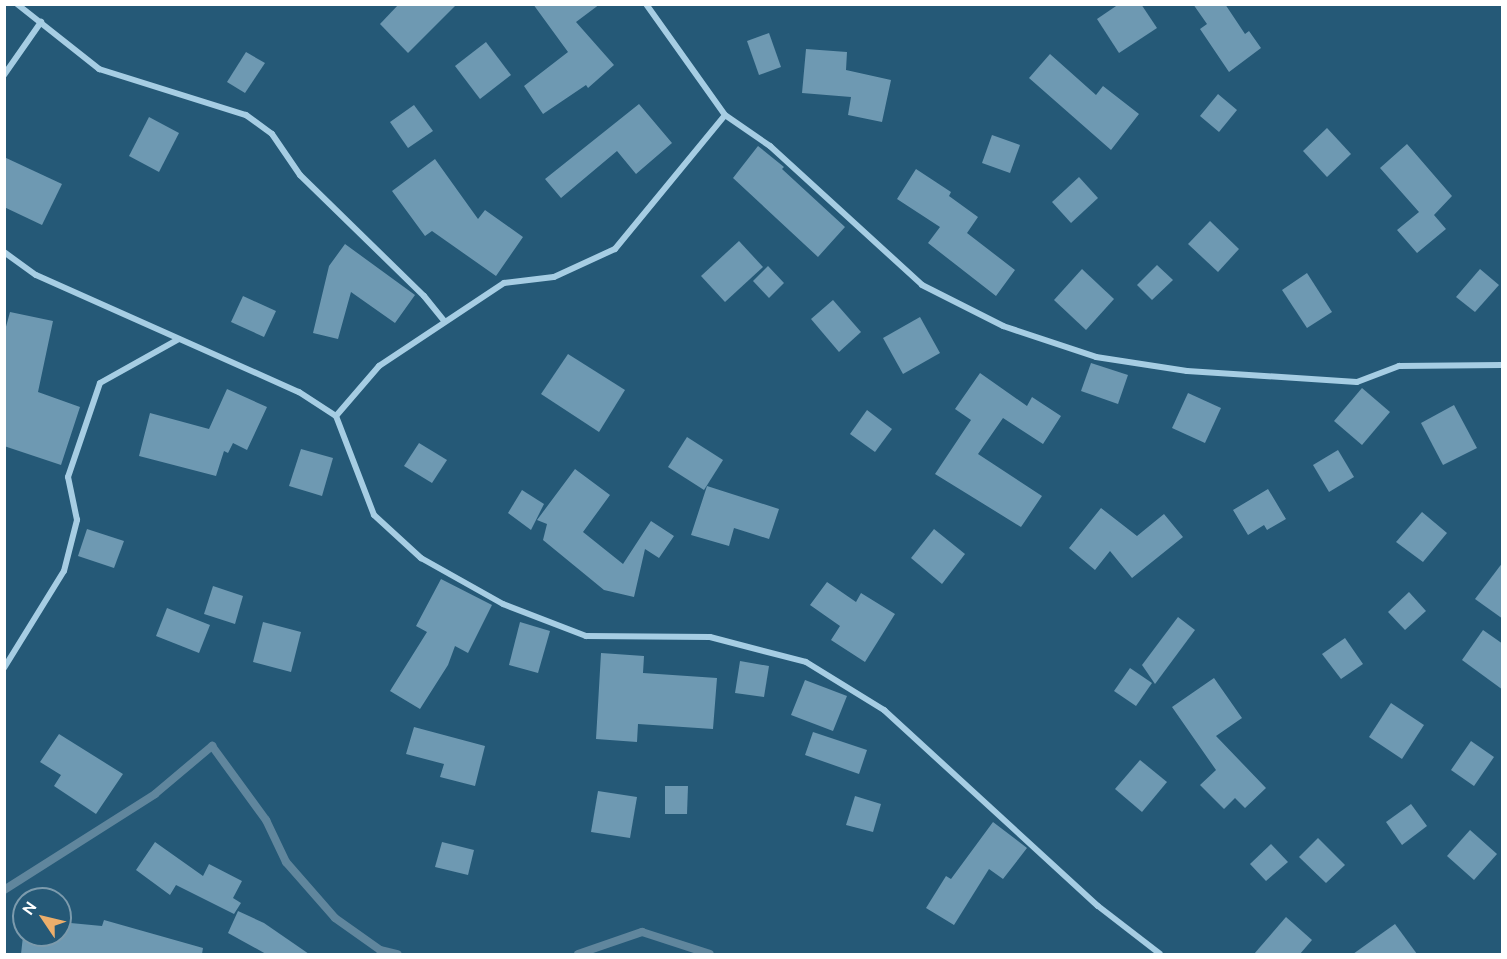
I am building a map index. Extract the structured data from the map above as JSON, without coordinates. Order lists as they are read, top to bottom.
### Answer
{
  "north": "top left"
}
